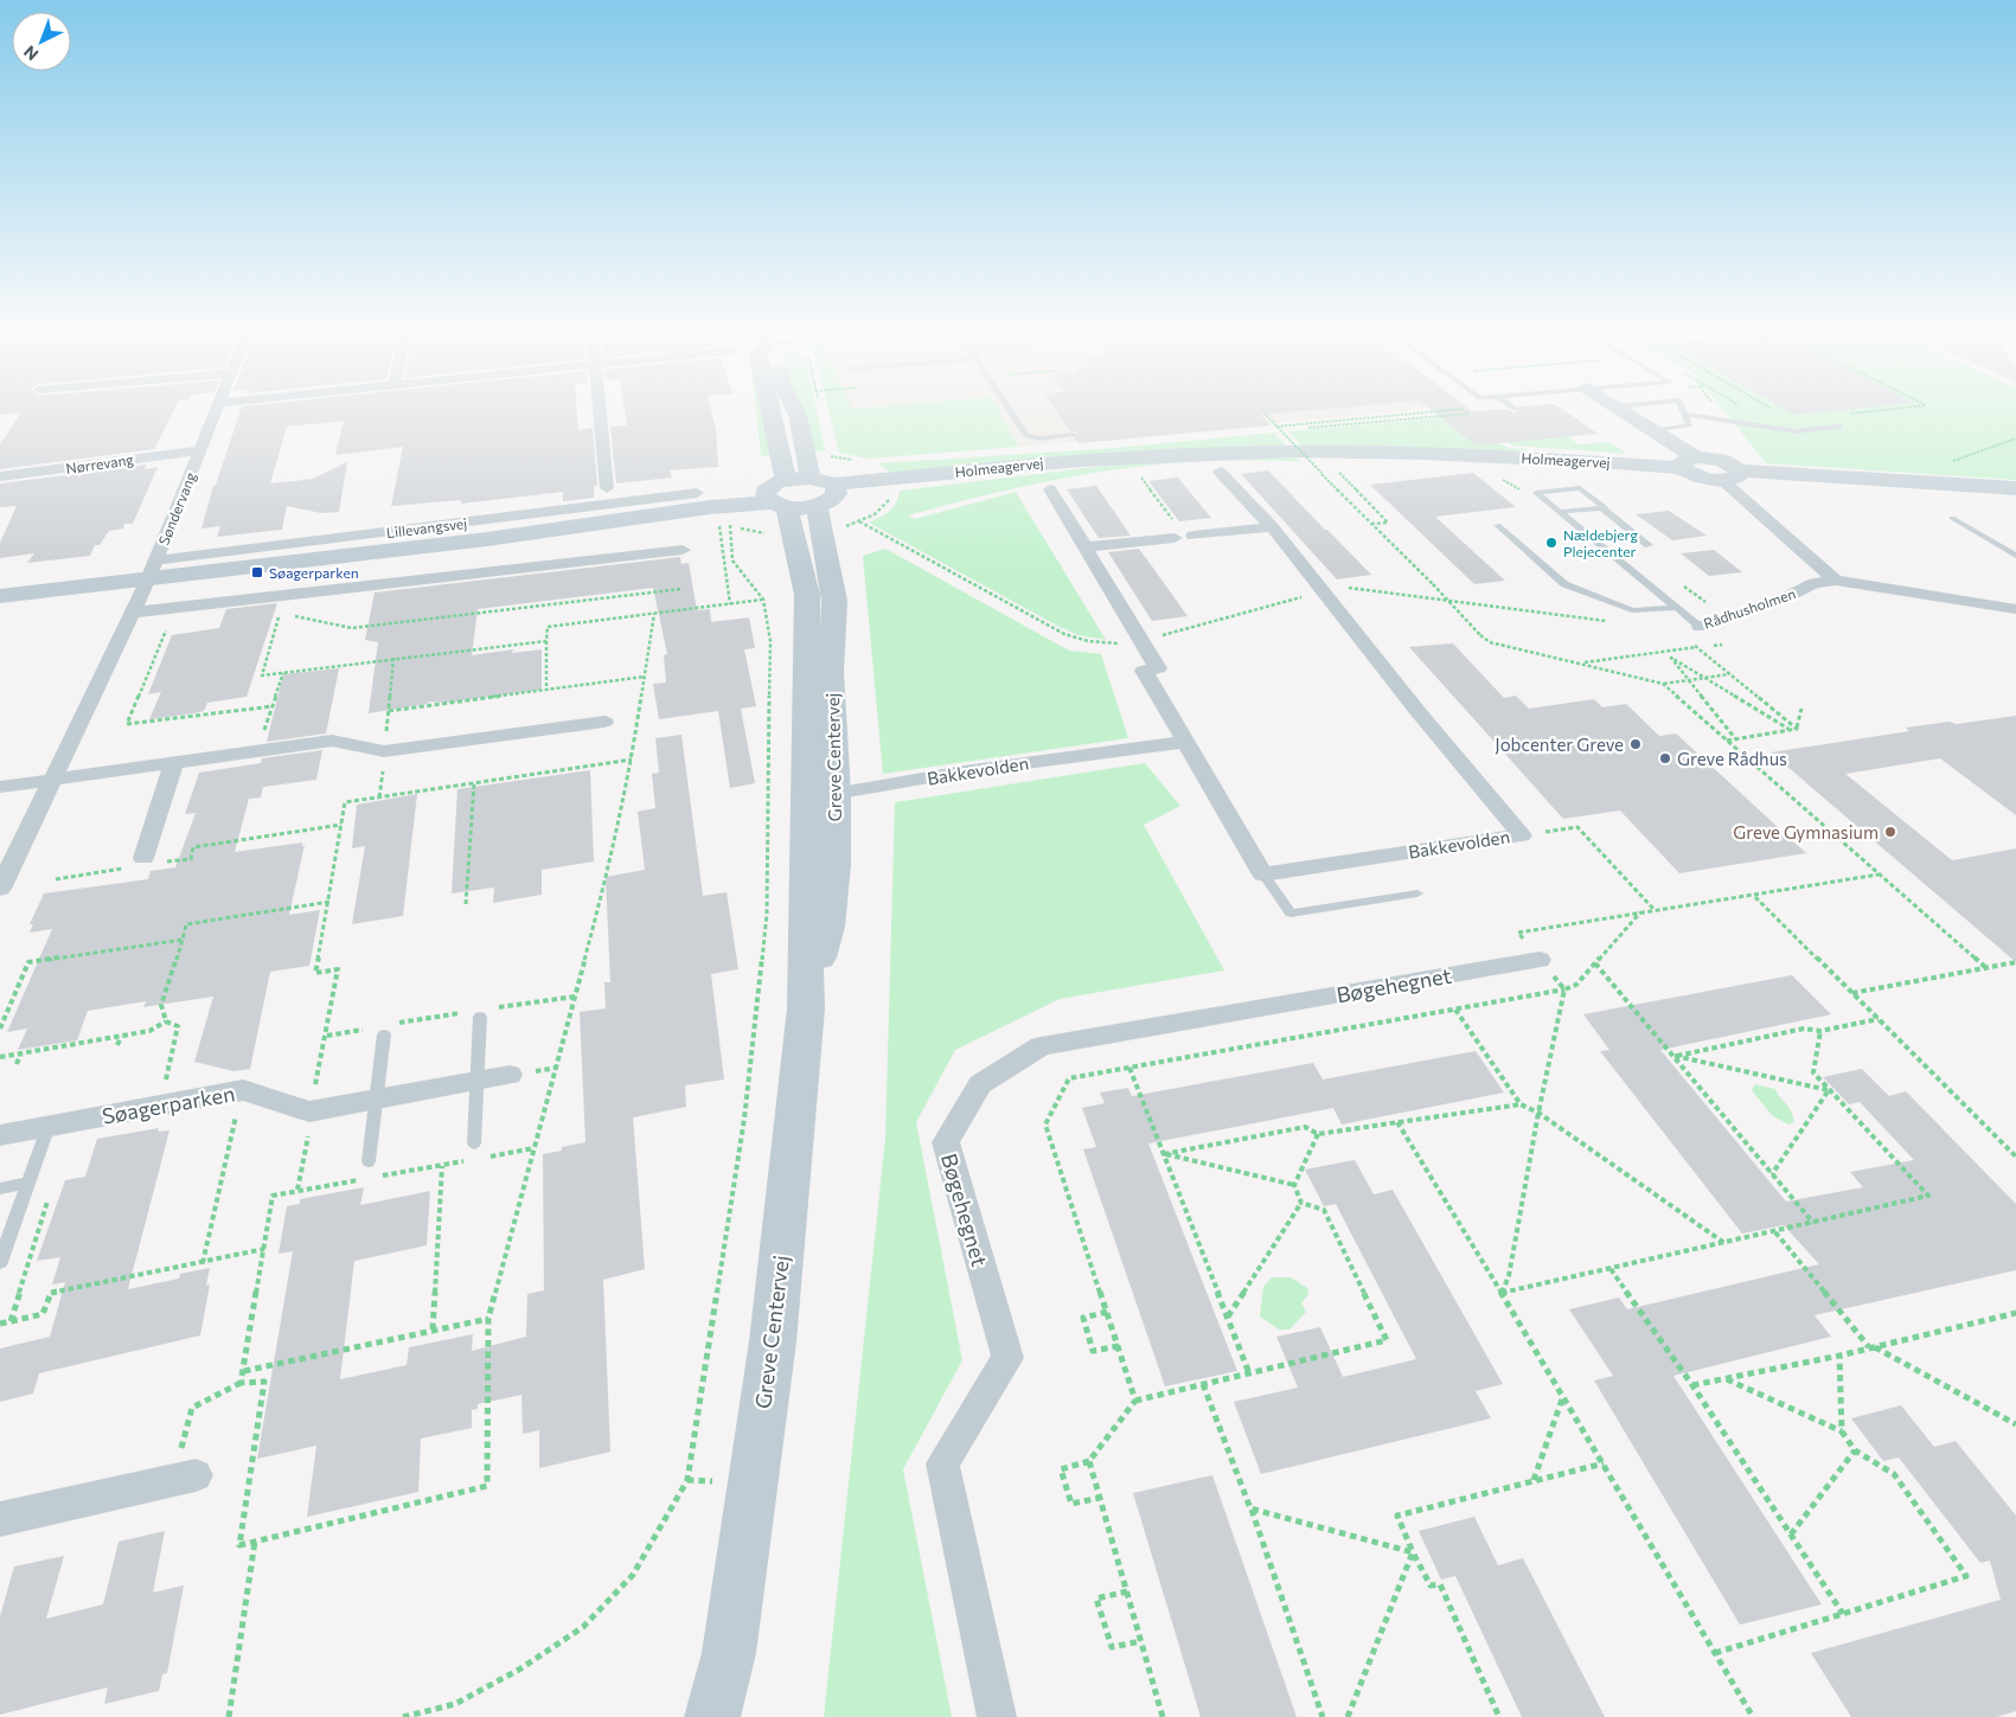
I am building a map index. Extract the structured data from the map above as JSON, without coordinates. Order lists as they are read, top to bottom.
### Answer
{
  "streets": {
    "street": [
      "Holmeagervej",
      "Nørrevang",
      "Søndervang",
      "Lillevangsvej",
      "Rådhusholmen",
      "Greve Centervej",
      "Bakkevolden",
      "Bøgehegnet",
      "Søagerparken"
    ]
  },
  "crossings": [
    ["Holmeagervej", "Lillevangsvej"],
    ["Holmeagervej", "Greve Centervej"],
    ["Nørrevang", "Søndervang"],
    ["Søndervang", "Lillevangsvej"],
    ["Lillevangsvej", "Greve Centervej"],
    ["Greve Centervej", "Bakkevolden"]
  ],
  "places": {
    "other": [
      "Nældebjerg Plejecenter",
      "Jobcenter Greve",
      "Greve Rådhus",
      "Greve Gymnasium"
    ],
    "transit": ["Søagerparken"]
  },
  "north": "bottom left"
}
